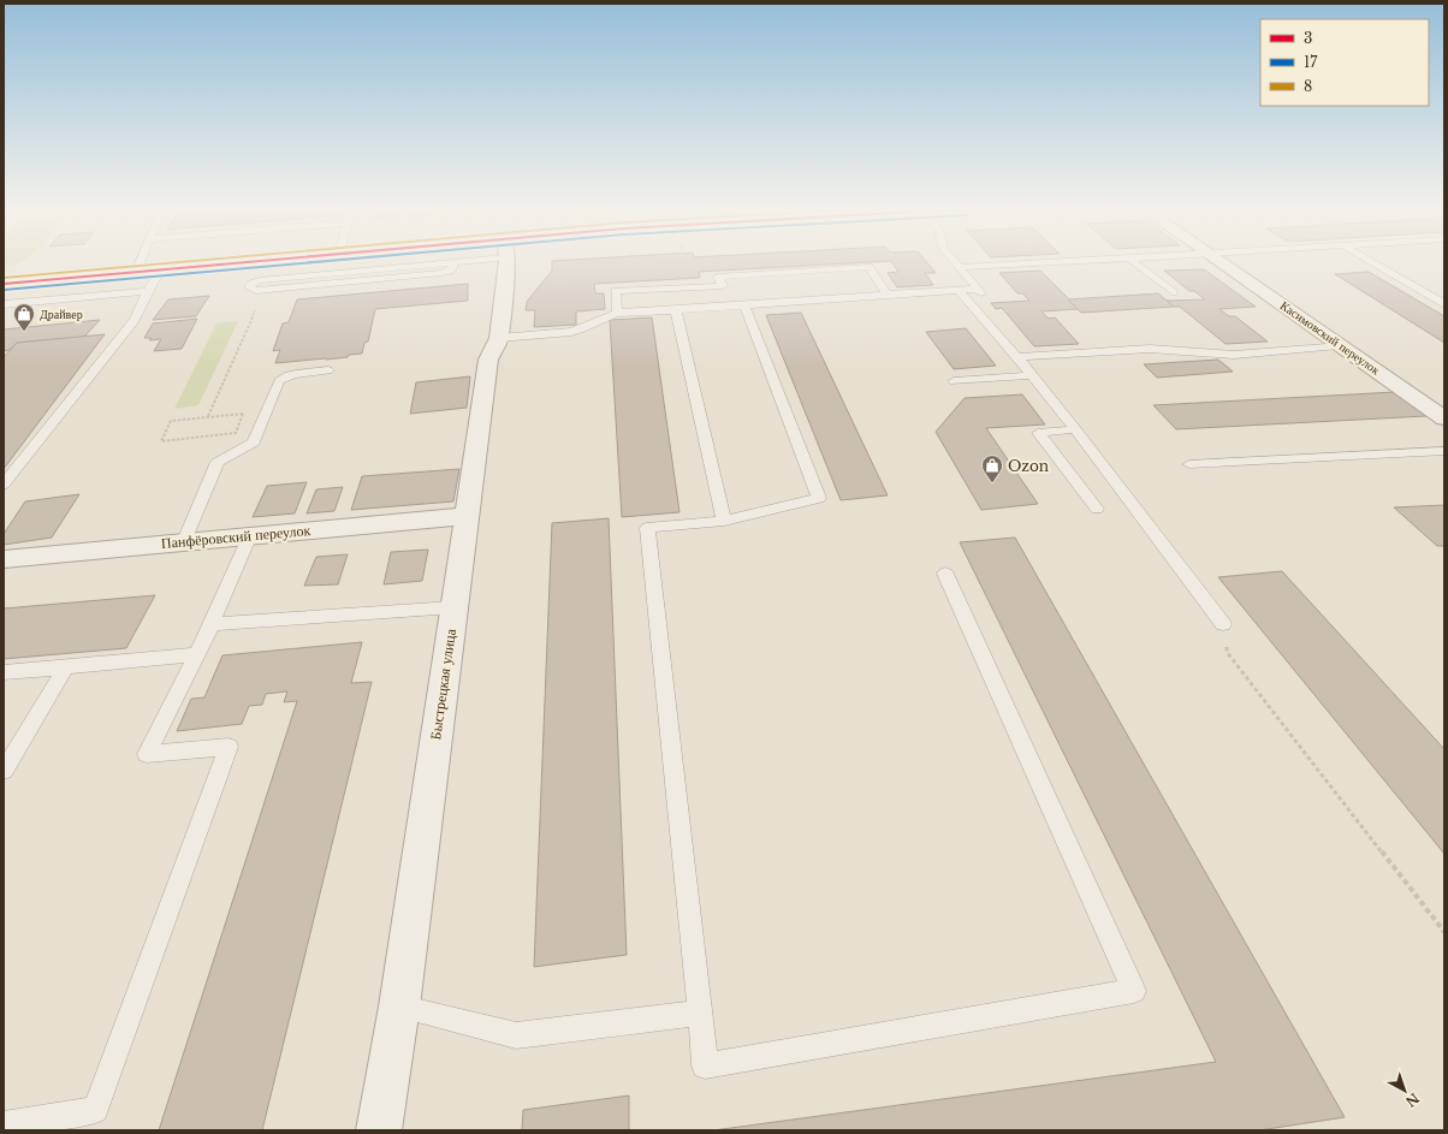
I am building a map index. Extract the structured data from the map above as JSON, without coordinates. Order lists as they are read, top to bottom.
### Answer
{
  "streets": {
    "street": ["Касимовский переулок", "Панфёровский переулок", "Быстрецкая улица"]
  },
  "crossings": [
    ["Панфёровский переулок", "Быстрецкая улица"]
  ],
  "places": {
    "shop": ["Драйвер", "Ozon"]
  },
  "lines": ["transit line 3", "transit line 17", "transit line 8"],
  "legend": ["3", "17", "8"],
  "north": "bottom right"
}
